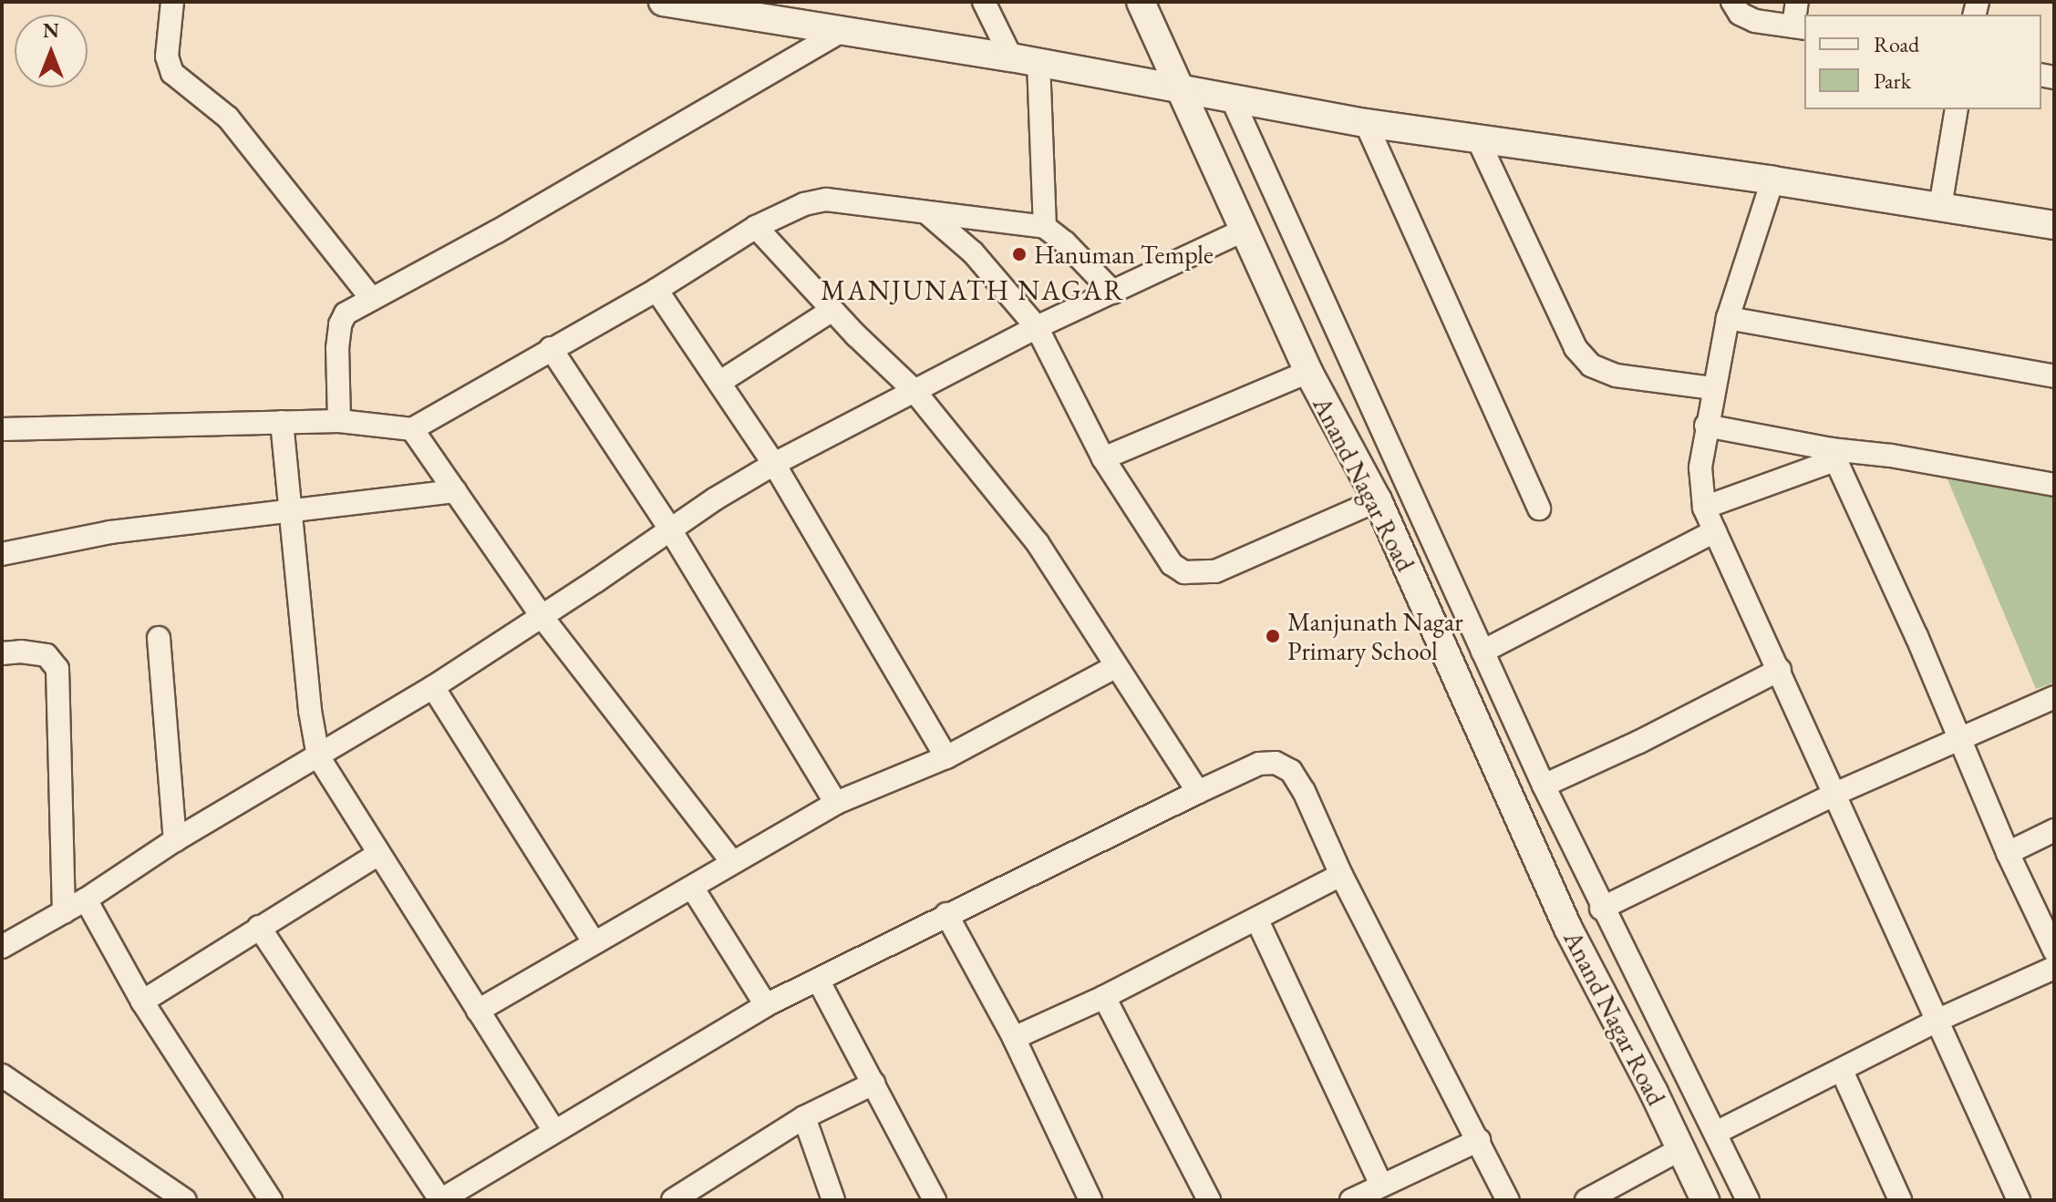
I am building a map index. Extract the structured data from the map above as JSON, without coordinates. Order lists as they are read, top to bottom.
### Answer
{
  "streets": {
    "street": ["Anand Nagar Road"]
  },
  "districts": ["MANJUNATH NAGAR"],
  "places": ["Hanuman Temple", "Manjunath Nagar Primary School"],
  "legend": ["Road", "Park"],
  "north": "top"
}
